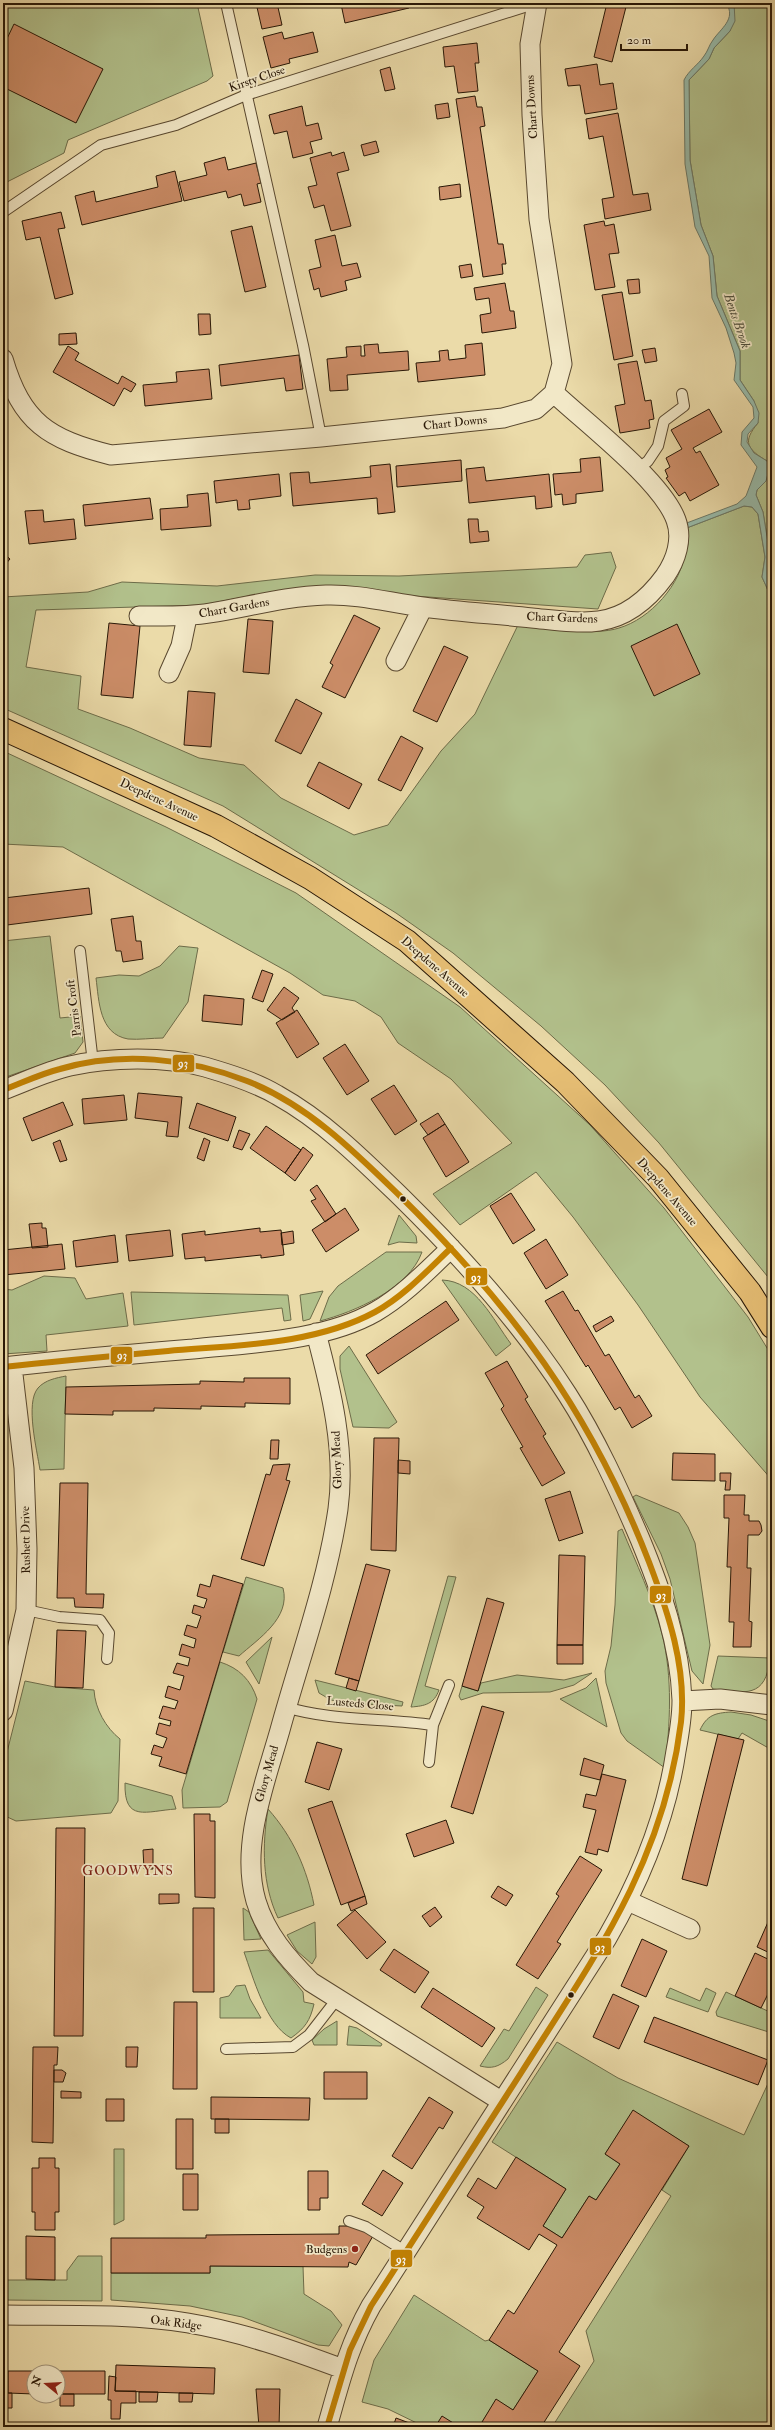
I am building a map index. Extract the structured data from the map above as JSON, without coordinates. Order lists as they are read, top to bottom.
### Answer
{
  "streets": {
    "highway": ["Deepdene Avenue"],
    "street": [
      "Chart Downs",
      "Chart Gardens",
      "Glory Mead",
      "Rushett Drive",
      "Oak Ridge"
    ],
    "lane": ["Kirsty Close", "Parris Croft", "Lusteds Close"]
  },
  "crossings": [
    ["Kirsty Close", "Chart Downs"],
    ["Chart Downs", "Chart Gardens"],
    ["Glory Mead", "Lusteds Close"]
  ],
  "districts": ["GOODWYNS"],
  "water": ["Bents Brook"],
  "places": ["Budgens"],
  "lines": ["transit line 93"],
  "scale_bar": "20 m",
  "north": "left"
}
